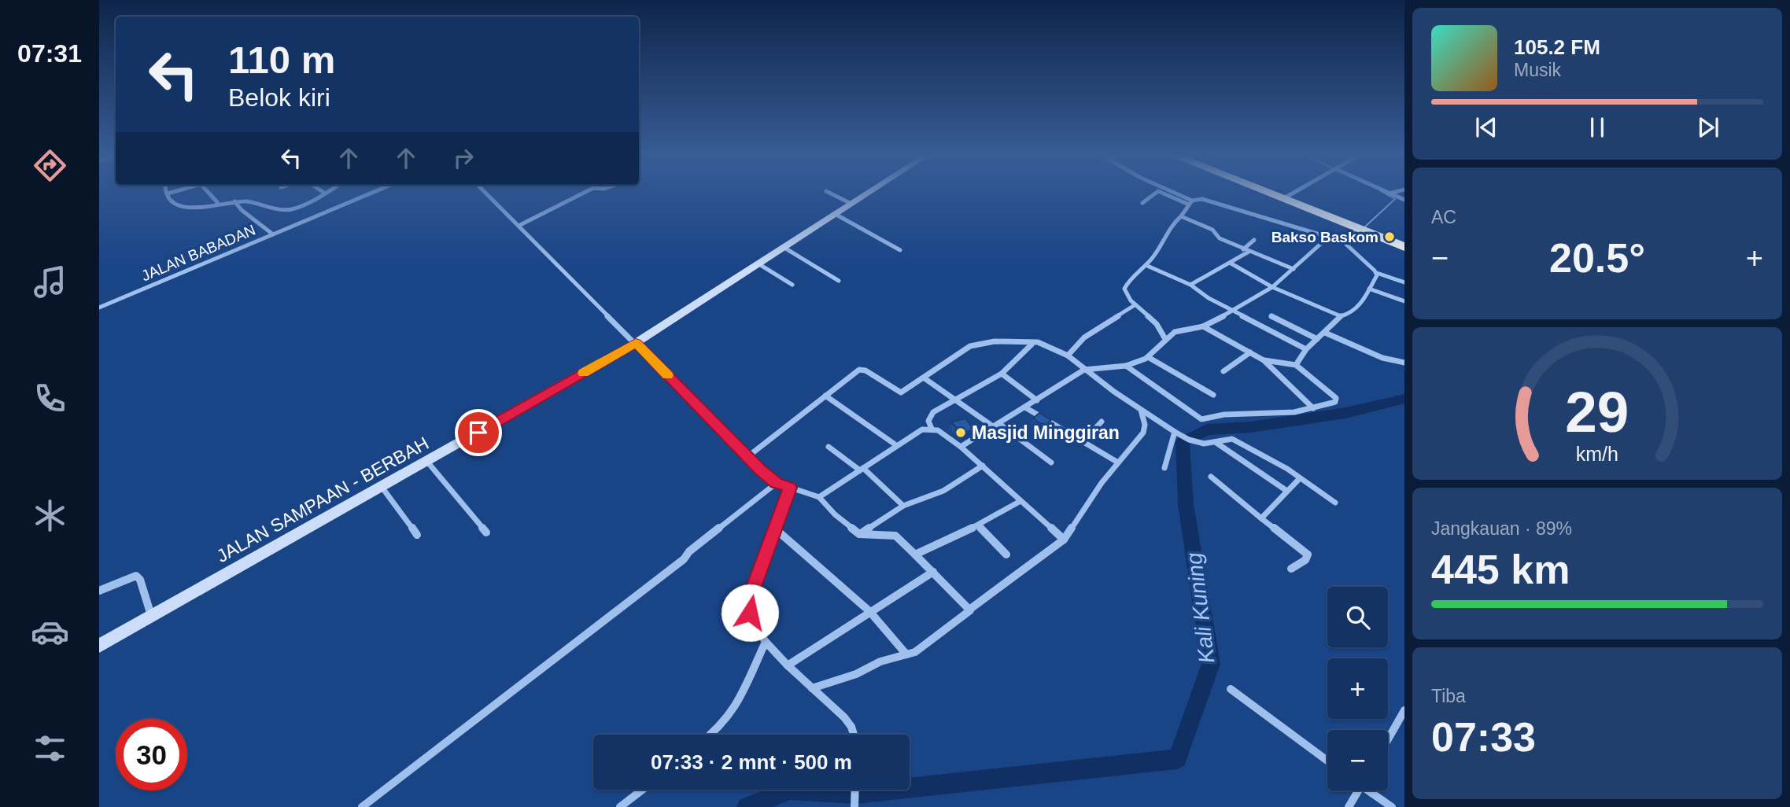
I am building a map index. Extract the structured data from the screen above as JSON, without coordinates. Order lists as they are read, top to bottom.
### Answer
{
  "streets": {
    "main road": ["JALAN SAMPAAN - BERBAH"],
    "street": ["JALAN BABADAN"]
  },
  "water": ["Kali Kuning"],
  "places": ["Bakso Baskom", "Masjid Minggiran"],
  "page": {
    "tabs": "07:31",
    "turn": ["110 m", "Belok kiri"],
    "song": ["105.2 FM", "Musik"],
    "tile": [
      "AC",
      ["Jangkauan · 89%", "445 km"],
      ["Tiba", "07:33"]
    ],
    "heat": ["−", "20.5°", "+"],
    "map_buttons": ["+", "−"],
    "limit": "30",
    "trip": "07:33 · 2 mnt · 500 m",
    "gauge": ["29", "km/h"]
  }
}
